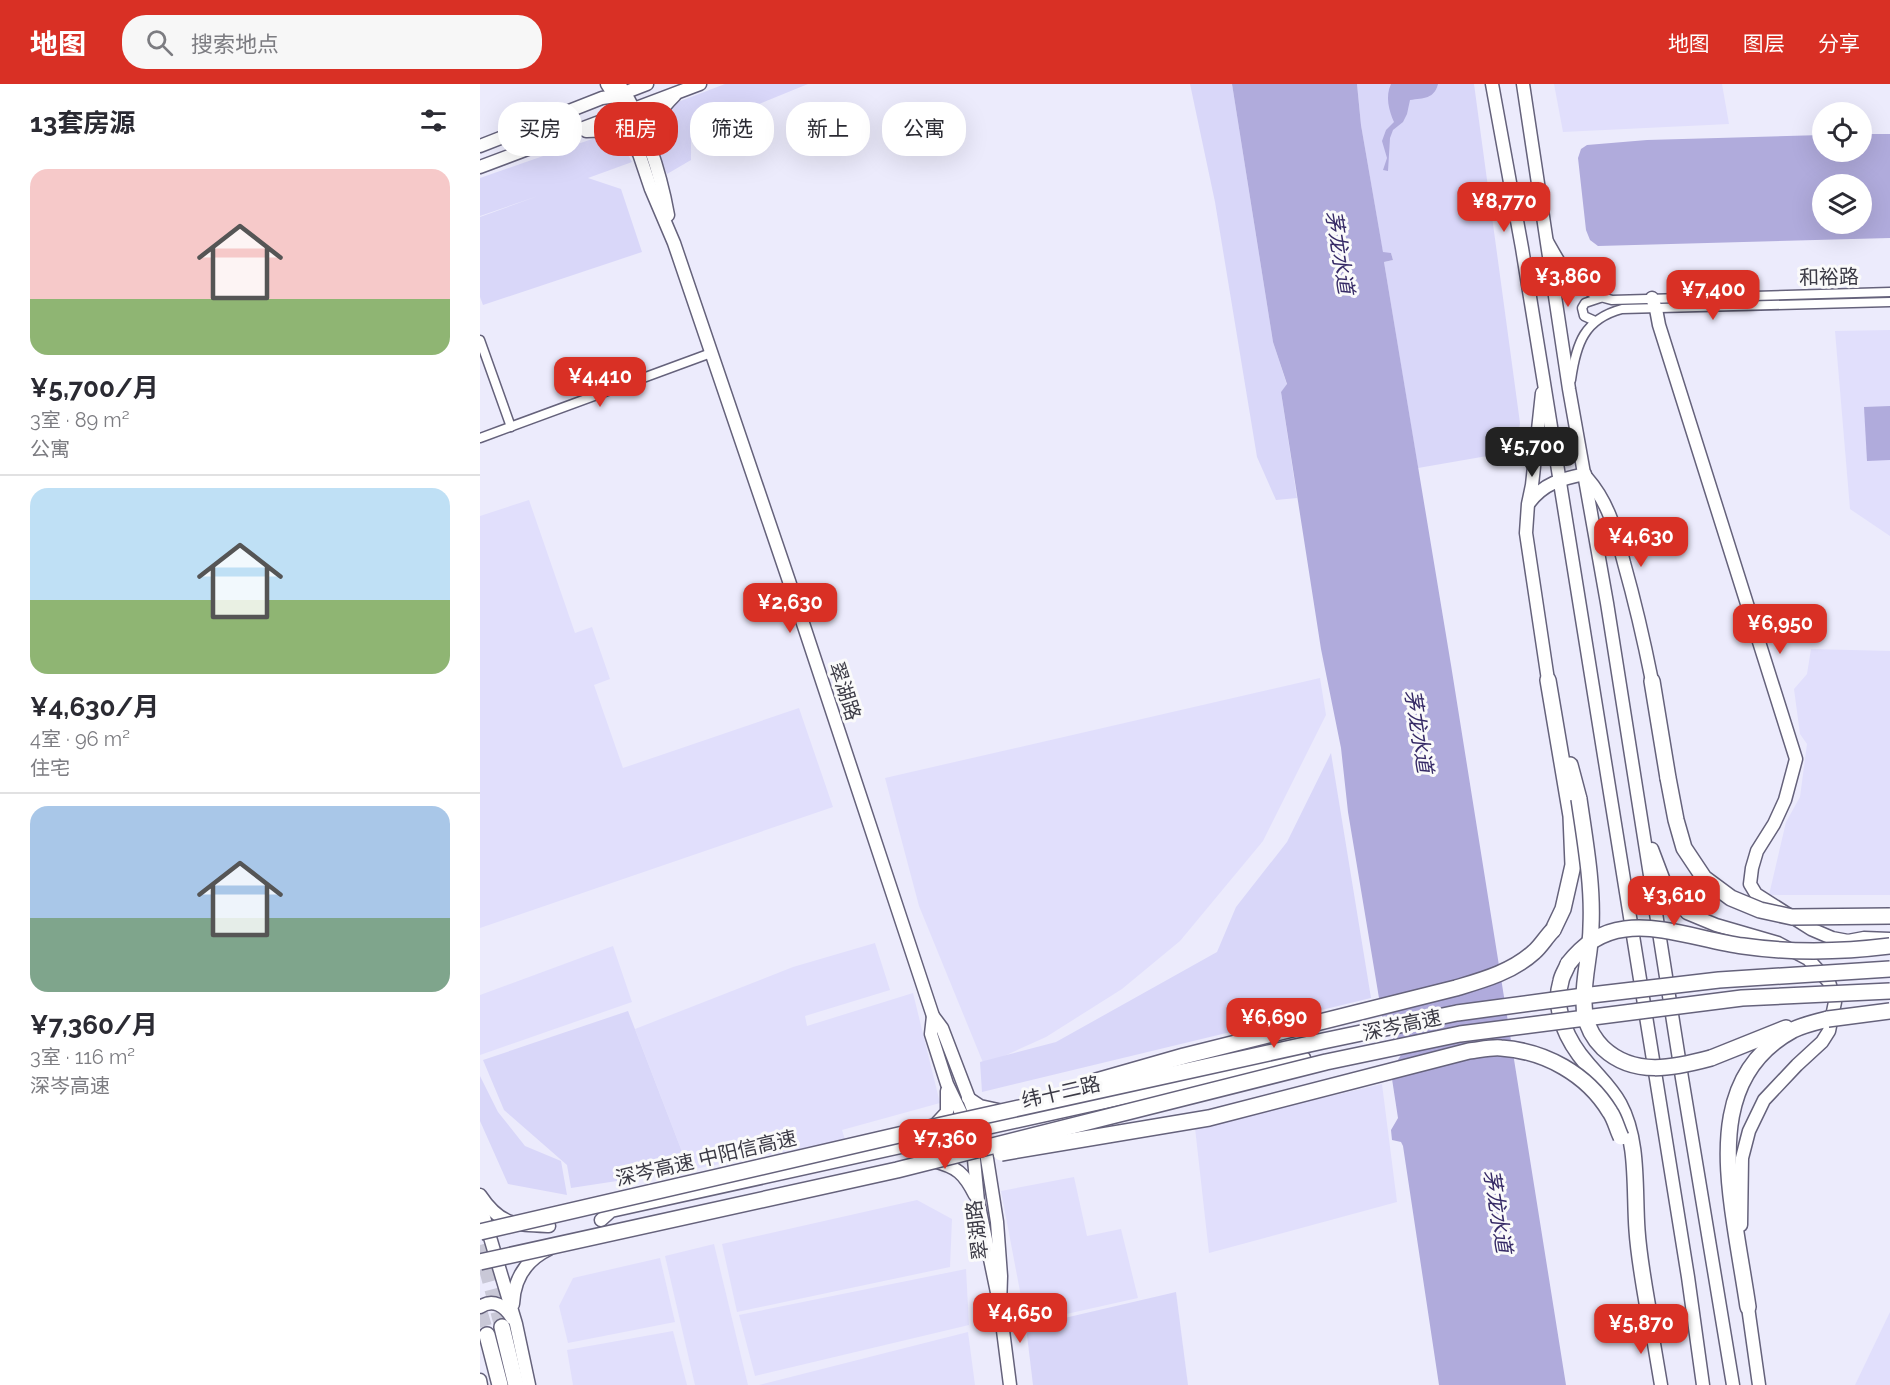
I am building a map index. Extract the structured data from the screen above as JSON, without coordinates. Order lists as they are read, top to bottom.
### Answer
{
  "streets": {
    "highway": ["深岑高速", "深岑高速 中阳信高速"],
    "street": ["和裕路", "翠湖路", "纬十二路"]
  },
  "crossings": [
    ["翠湖路", "纬十二路"],
    ["深岑高速", "深岑高速 中阳信高速"]
  ],
  "water": ["茅龙水道"],
  "page": {
    "header": "地图",
    "search": "搜索地点",
    "nav": ["地图", "图层", "分享"],
    "heading": "13套房源",
    "chip": [
      "买房",
      "租房",
      "筛选",
      "新上",
      "公寓"
    ],
    "list": [
      {
        "name": "¥5,700/月",
        "note": "3室 · 89 m² · 公寓"
      },
      {
        "name": "¥4,630/月",
        "note": "4室 · 96 m² · 住宅"
      },
      {
        "name": "¥7,360/月",
        "note": "3室 · 116 m² · 深岑高速"
      }
    ],
    "price": [
      "¥8,770",
      "¥3,860",
      "¥7,400",
      "¥4,410",
      "¥5,700",
      "¥4,630",
      "¥2,630",
      "¥6,950",
      "¥3,610",
      "¥6,690",
      "¥7,360",
      "¥4,650",
      "¥5,870"
    ]
  }
}
